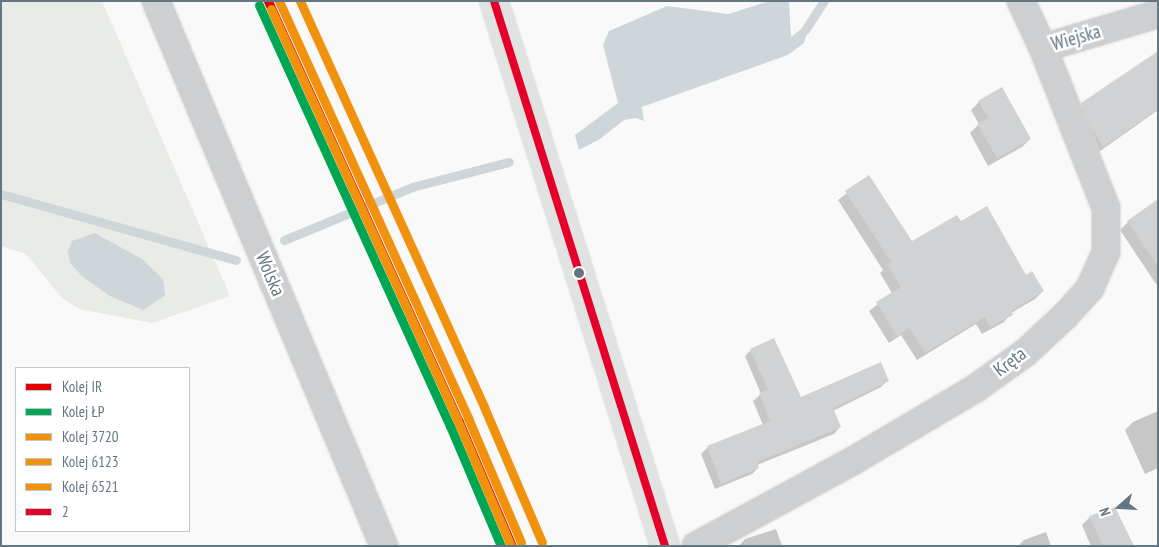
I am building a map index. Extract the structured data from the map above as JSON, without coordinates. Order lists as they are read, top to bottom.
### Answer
{
  "streets": {
    "street": ["Wiejska", "Wolska", "Kręta"]
  },
  "crossings": [
    ["Wiejska", "Kręta"]
  ],
  "lines": [
    "rail line IR",
    "rail line 3720",
    "rail line 6123",
    "transit line 2",
    "rail line ŁP",
    "rail line 6521"
  ],
  "legend": [
    "Kolej IR",
    "Kolej ŁP",
    "Kolej 3720",
    "Kolej 6123",
    "Kolej 6521",
    "2"
  ],
  "north": "left"
}
